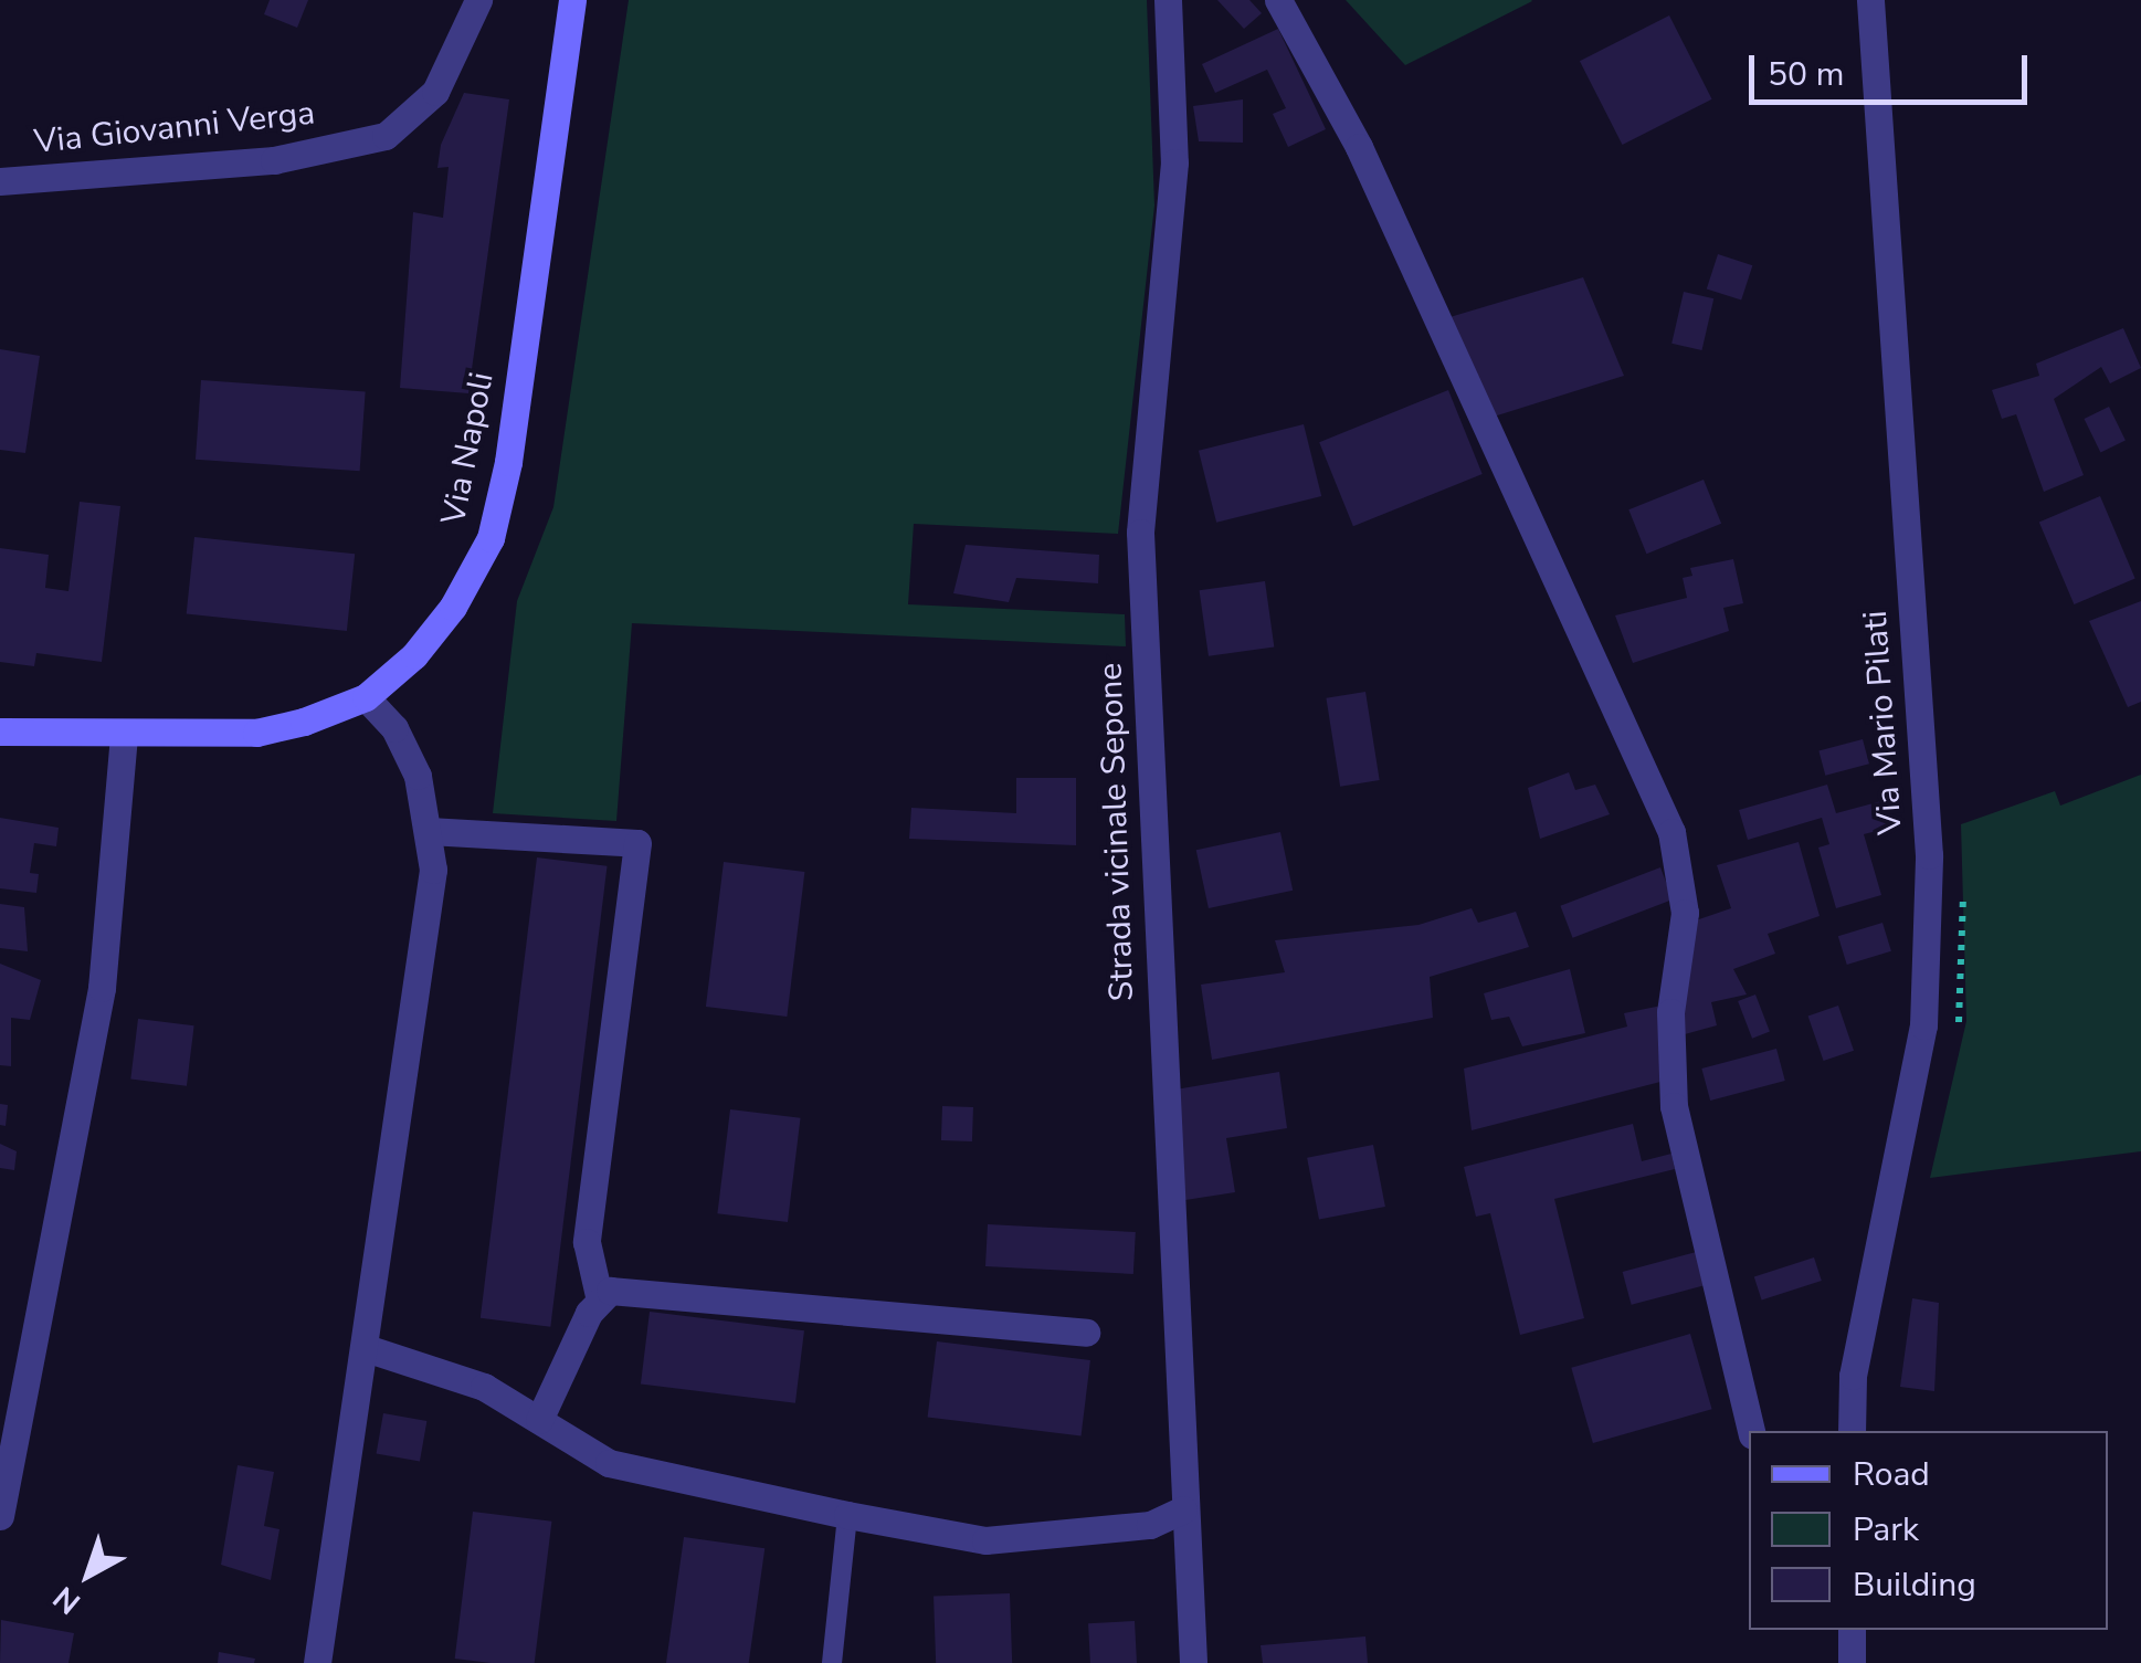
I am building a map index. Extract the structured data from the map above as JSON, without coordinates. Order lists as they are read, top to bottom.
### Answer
{
  "streets": {
    "street": [
      "Via Giovanni Verga",
      "Via Napoli",
      "Via Mario Pilati",
      "Strada vicinale Sepone"
    ]
  },
  "legend": ["Road", "Park", "Building"],
  "scale_bar": "50 m",
  "north": "bottom left"
}
